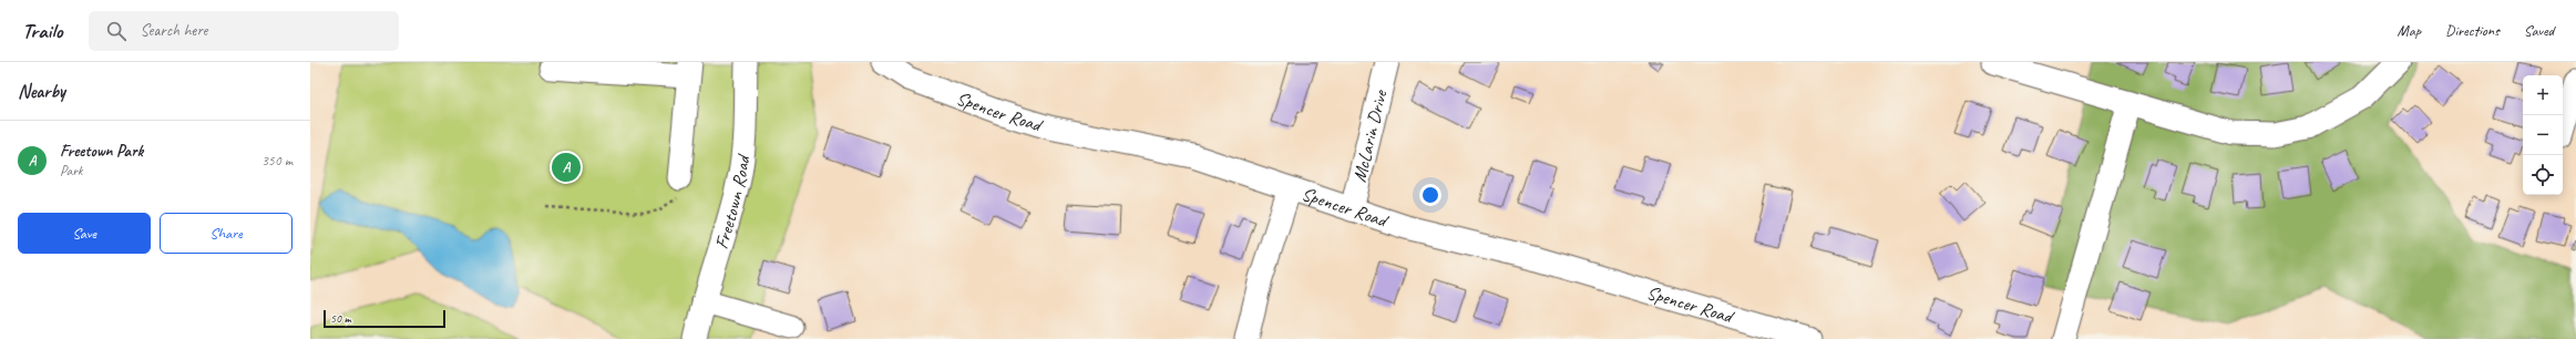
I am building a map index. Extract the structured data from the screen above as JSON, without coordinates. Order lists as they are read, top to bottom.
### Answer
{
  "streets": {
    "street": ["Spencer Road", "McLarin Drive", "Freetown Road"]
  },
  "crossings": [
    ["Spencer Road", "McLarin Drive"]
  ],
  "scale_bar": "50 m",
  "page": {
    "header": "Trailo",
    "search": "Search here",
    "nav": ["Map", "Directions", "Saved"],
    "heading": "Nearby",
    "map_buttons": ["+", "−"],
    "list": [
      {
        "mark": "A",
        "name": "Freetown Park",
        "note": "Park",
        "value": "350 m"
      }
    ],
    "pins": "A",
    "buttons": ["Save", "Share"],
    "scale": "50 m"
  }
}
